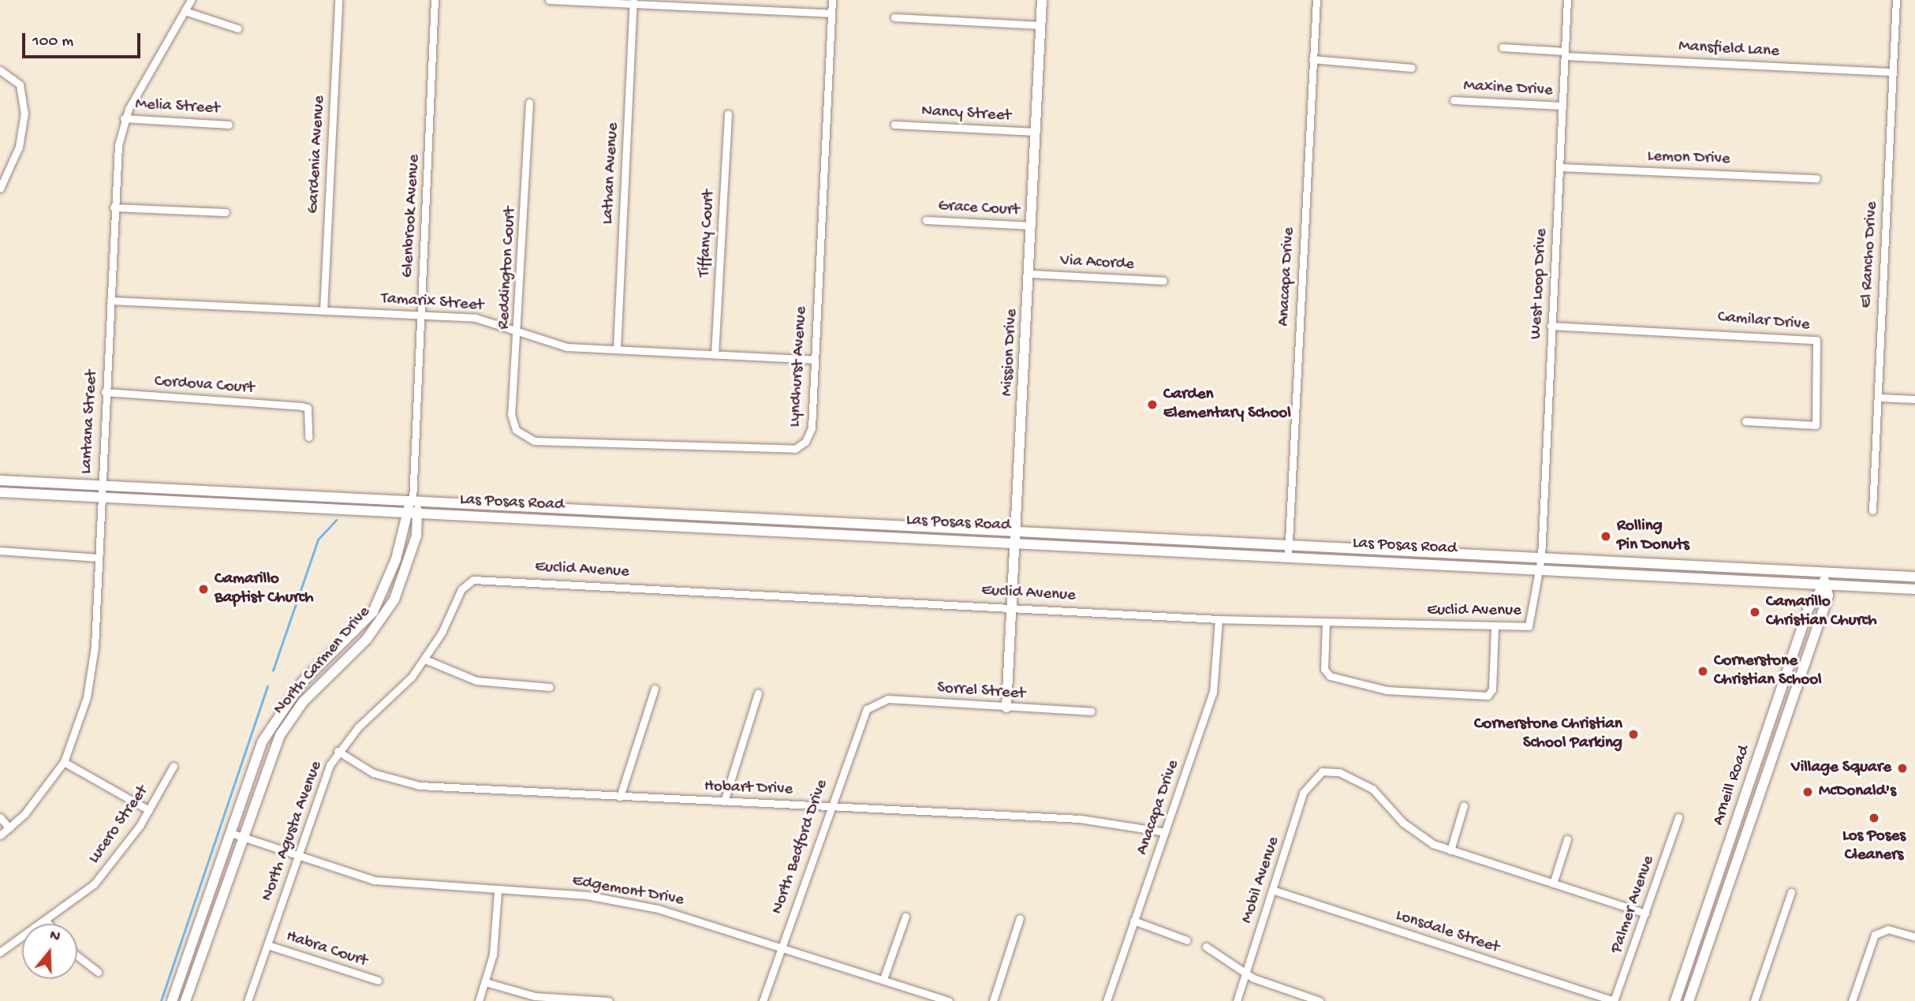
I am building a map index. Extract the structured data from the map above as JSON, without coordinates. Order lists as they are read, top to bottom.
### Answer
{
  "streets": {
    "main road": [
      "Mission Drive",
      "Las Posas Road",
      "North Carmen Drive",
      "Arneill Road"
    ],
    "street": [
      "Mansfield Lane",
      "Maxine Drive",
      "Melia Street",
      "Nancy Street",
      "Gardenia Avenue",
      "Lemon Drive",
      "Lathan Avenue",
      "Grace Court",
      "Glenbrook Avenue",
      "Tiffany Court",
      "El Rancho Drive",
      "Via Acorde",
      "Reddington Court",
      "Anacapa Drive",
      "West Loop Drive",
      "Tamarix Street",
      "Camilar Drive",
      "Lyndhurst Avenue",
      "Cordova Court",
      "Lantana Street",
      "Euclid Avenue",
      "Sorrel Street",
      "Hobart Drive",
      "Lucero Street",
      "North Agusta Avenue",
      "North Bedford Drive",
      "Mobil Avenue",
      "Edgemont Drive",
      "Palmer Avenue",
      "Lonsdale Street",
      "Habra Court"
    ]
  },
  "crossings": [
    ["Mansfield Lane", "El Rancho Drive"],
    ["Mansfield Lane", "West Loop Drive"],
    ["Maxine Drive", "West Loop Drive"],
    ["Melia Street", "Lantana Street"],
    ["Nancy Street", "Mission Drive"],
    ["Gardenia Avenue", "Tamarix Street"],
    ["Lemon Drive", "West Loop Drive"],
    ["Lathan Avenue", "Tamarix Street"],
    ["Grace Court", "Mission Drive"],
    ["Glenbrook Avenue", "Tamarix Street"],
    ["Glenbrook Avenue", "Las Posas Road"],
    ["Glenbrook Avenue", "North Carmen Drive"],
    ["Tiffany Court", "Tamarix Street"],
    ["Via Acorde", "Mission Drive"],
    ["Reddington Court", "Tamarix Street"],
    ["Reddington Court", "Lyndhurst Avenue"],
    ["Anacapa Drive", "Las Posas Road"],
    ["Anacapa Drive", "Euclid Avenue"],
    ["Anacapa Drive", "Hobart Drive"],
    ["West Loop Drive", "Camilar Drive"],
    ["West Loop Drive", "Las Posas Road"],
    ["West Loop Drive", "Euclid Avenue"],
    ["Tamarix Street", "Lyndhurst Avenue"],
    ["Tamarix Street", "Lantana Street"],
    ["Mission Drive", "Las Posas Road"],
    ["Mission Drive", "Euclid Avenue"],
    ["Mission Drive", "Sorrel Street"],
    ["Cordova Court", "Lantana Street"],
    ["Lantana Street", "Las Posas Road"],
    ["Las Posas Road", "Euclid Avenue"],
    ["Las Posas Road", "North Carmen Drive"],
    ["Las Posas Road", "Arneill Road"],
    ["Euclid Avenue", "North Agusta Avenue"],
    ["North Carmen Drive", "Edgemont Drive"],
    ["Sorrel Street", "North Bedford Drive"],
    ["Hobart Drive", "North Agusta Avenue"],
    ["Hobart Drive", "North Bedford Drive"],
    ["North Agusta Avenue", "Edgemont Drive"],
    ["North Agusta Avenue", "Habra Court"],
    ["North Bedford Drive", "Edgemont Drive"],
    ["Mobil Avenue", "Lonsdale Street"],
    ["Palmer Avenue", "Lonsdale Street"]
  ],
  "places": [
    "Carden Elementary School",
    "Rolling Pin Donuts",
    "Camarillo Baptist Church",
    "Camarillo Christian Church",
    "Cornerstone Christian School",
    "Cornerstone Christian School Parking",
    "Village Square",
    "McDonald's",
    "Los Poses Cleaners"
  ],
  "scale_bar": "100 m",
  "north": "top"
}
